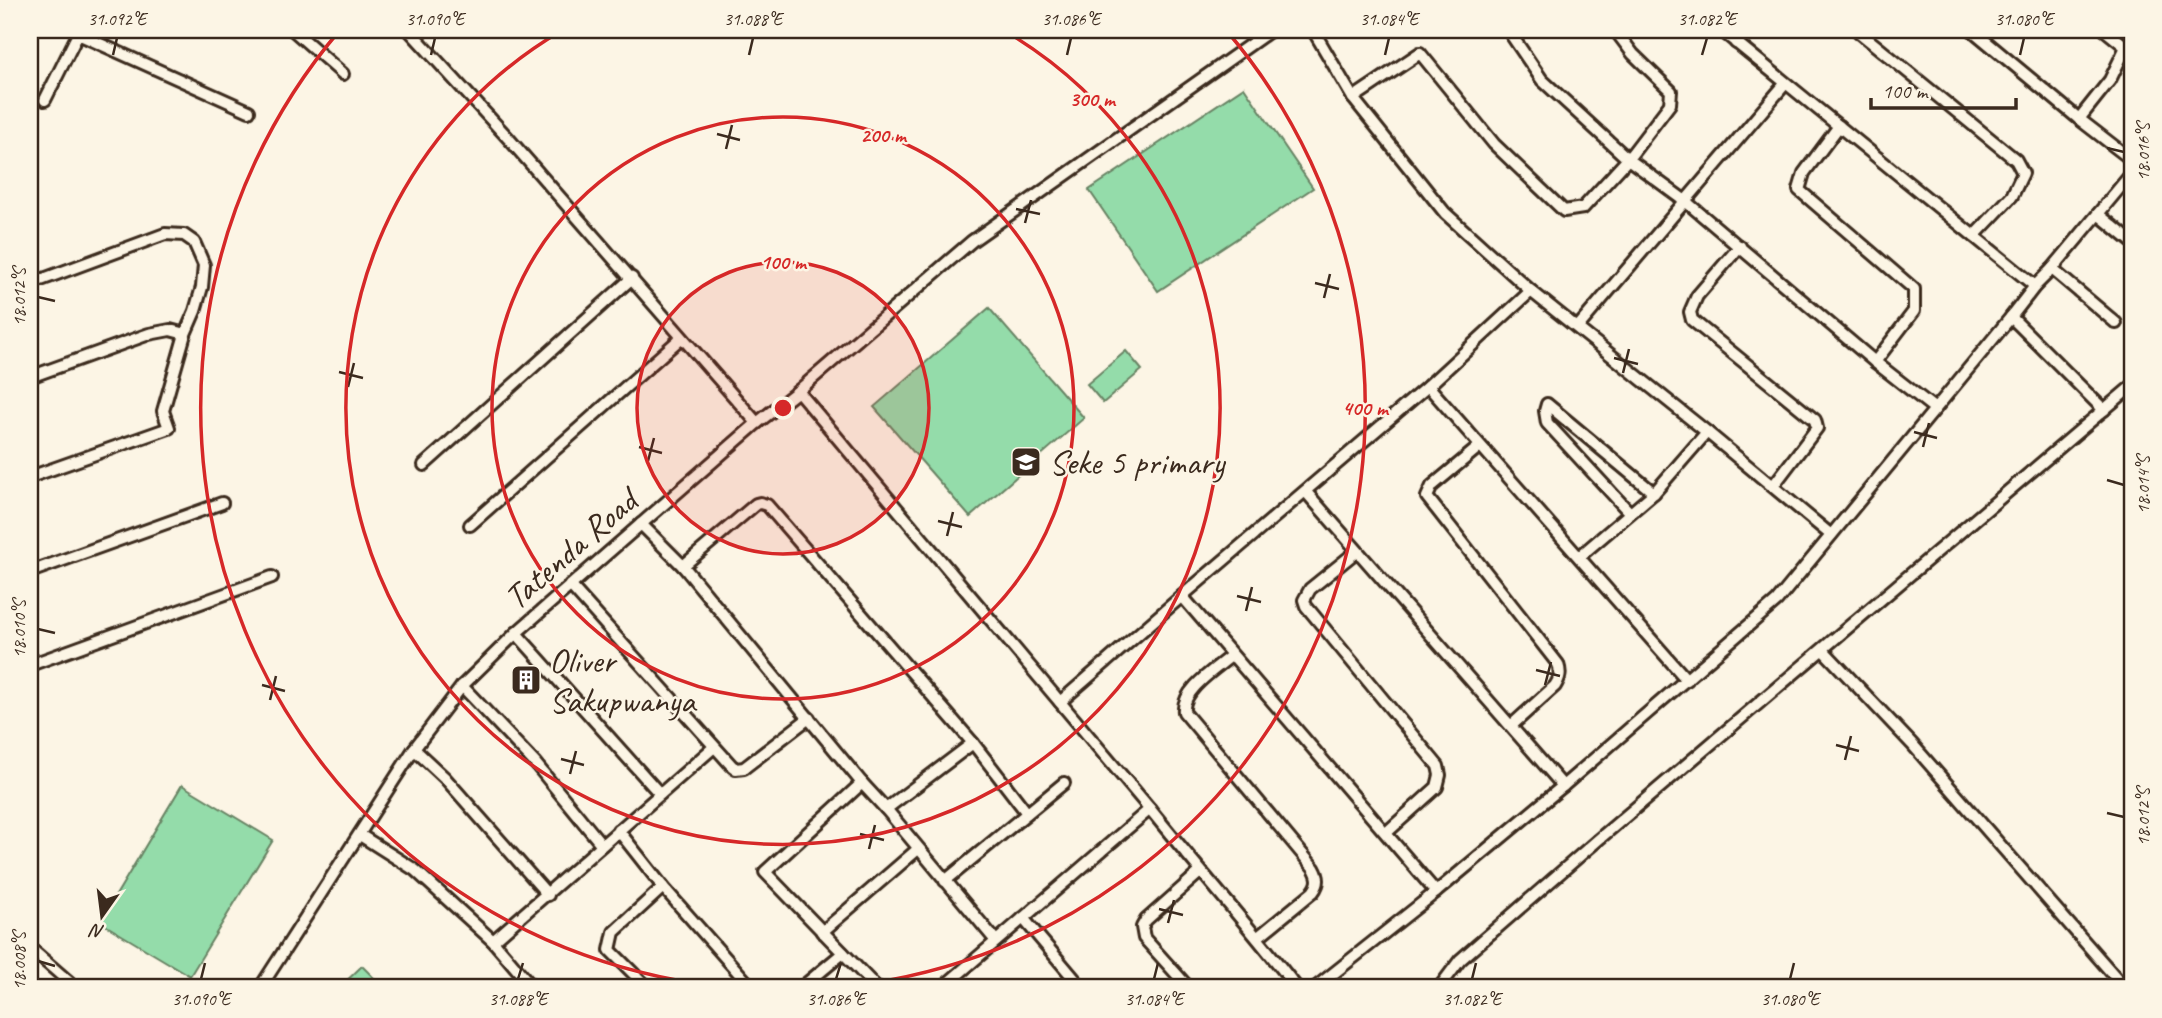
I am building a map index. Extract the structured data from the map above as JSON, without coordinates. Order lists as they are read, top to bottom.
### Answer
{
  "streets": {
    "street": ["Tatenda Road"]
  },
  "places": {
    "school or university": ["Seke 5 primary"],
    "building": ["Oliver Sakupwanya"]
  },
  "scale_bar": "100 m",
  "north": "bottom",
  "coordinates": [
    "31.092°E",
    "31.090°E",
    "31.088°E",
    "31.086°E",
    "31.084°E",
    "31.082°E",
    "31.080°E",
    "18.016°S",
    "18.012°S",
    "18.014°S",
    "18.010°S",
    "18.008°S"
  ],
  "rings": [
    "300 m",
    "200 m",
    "100 m",
    "400 m"
  ]
}
